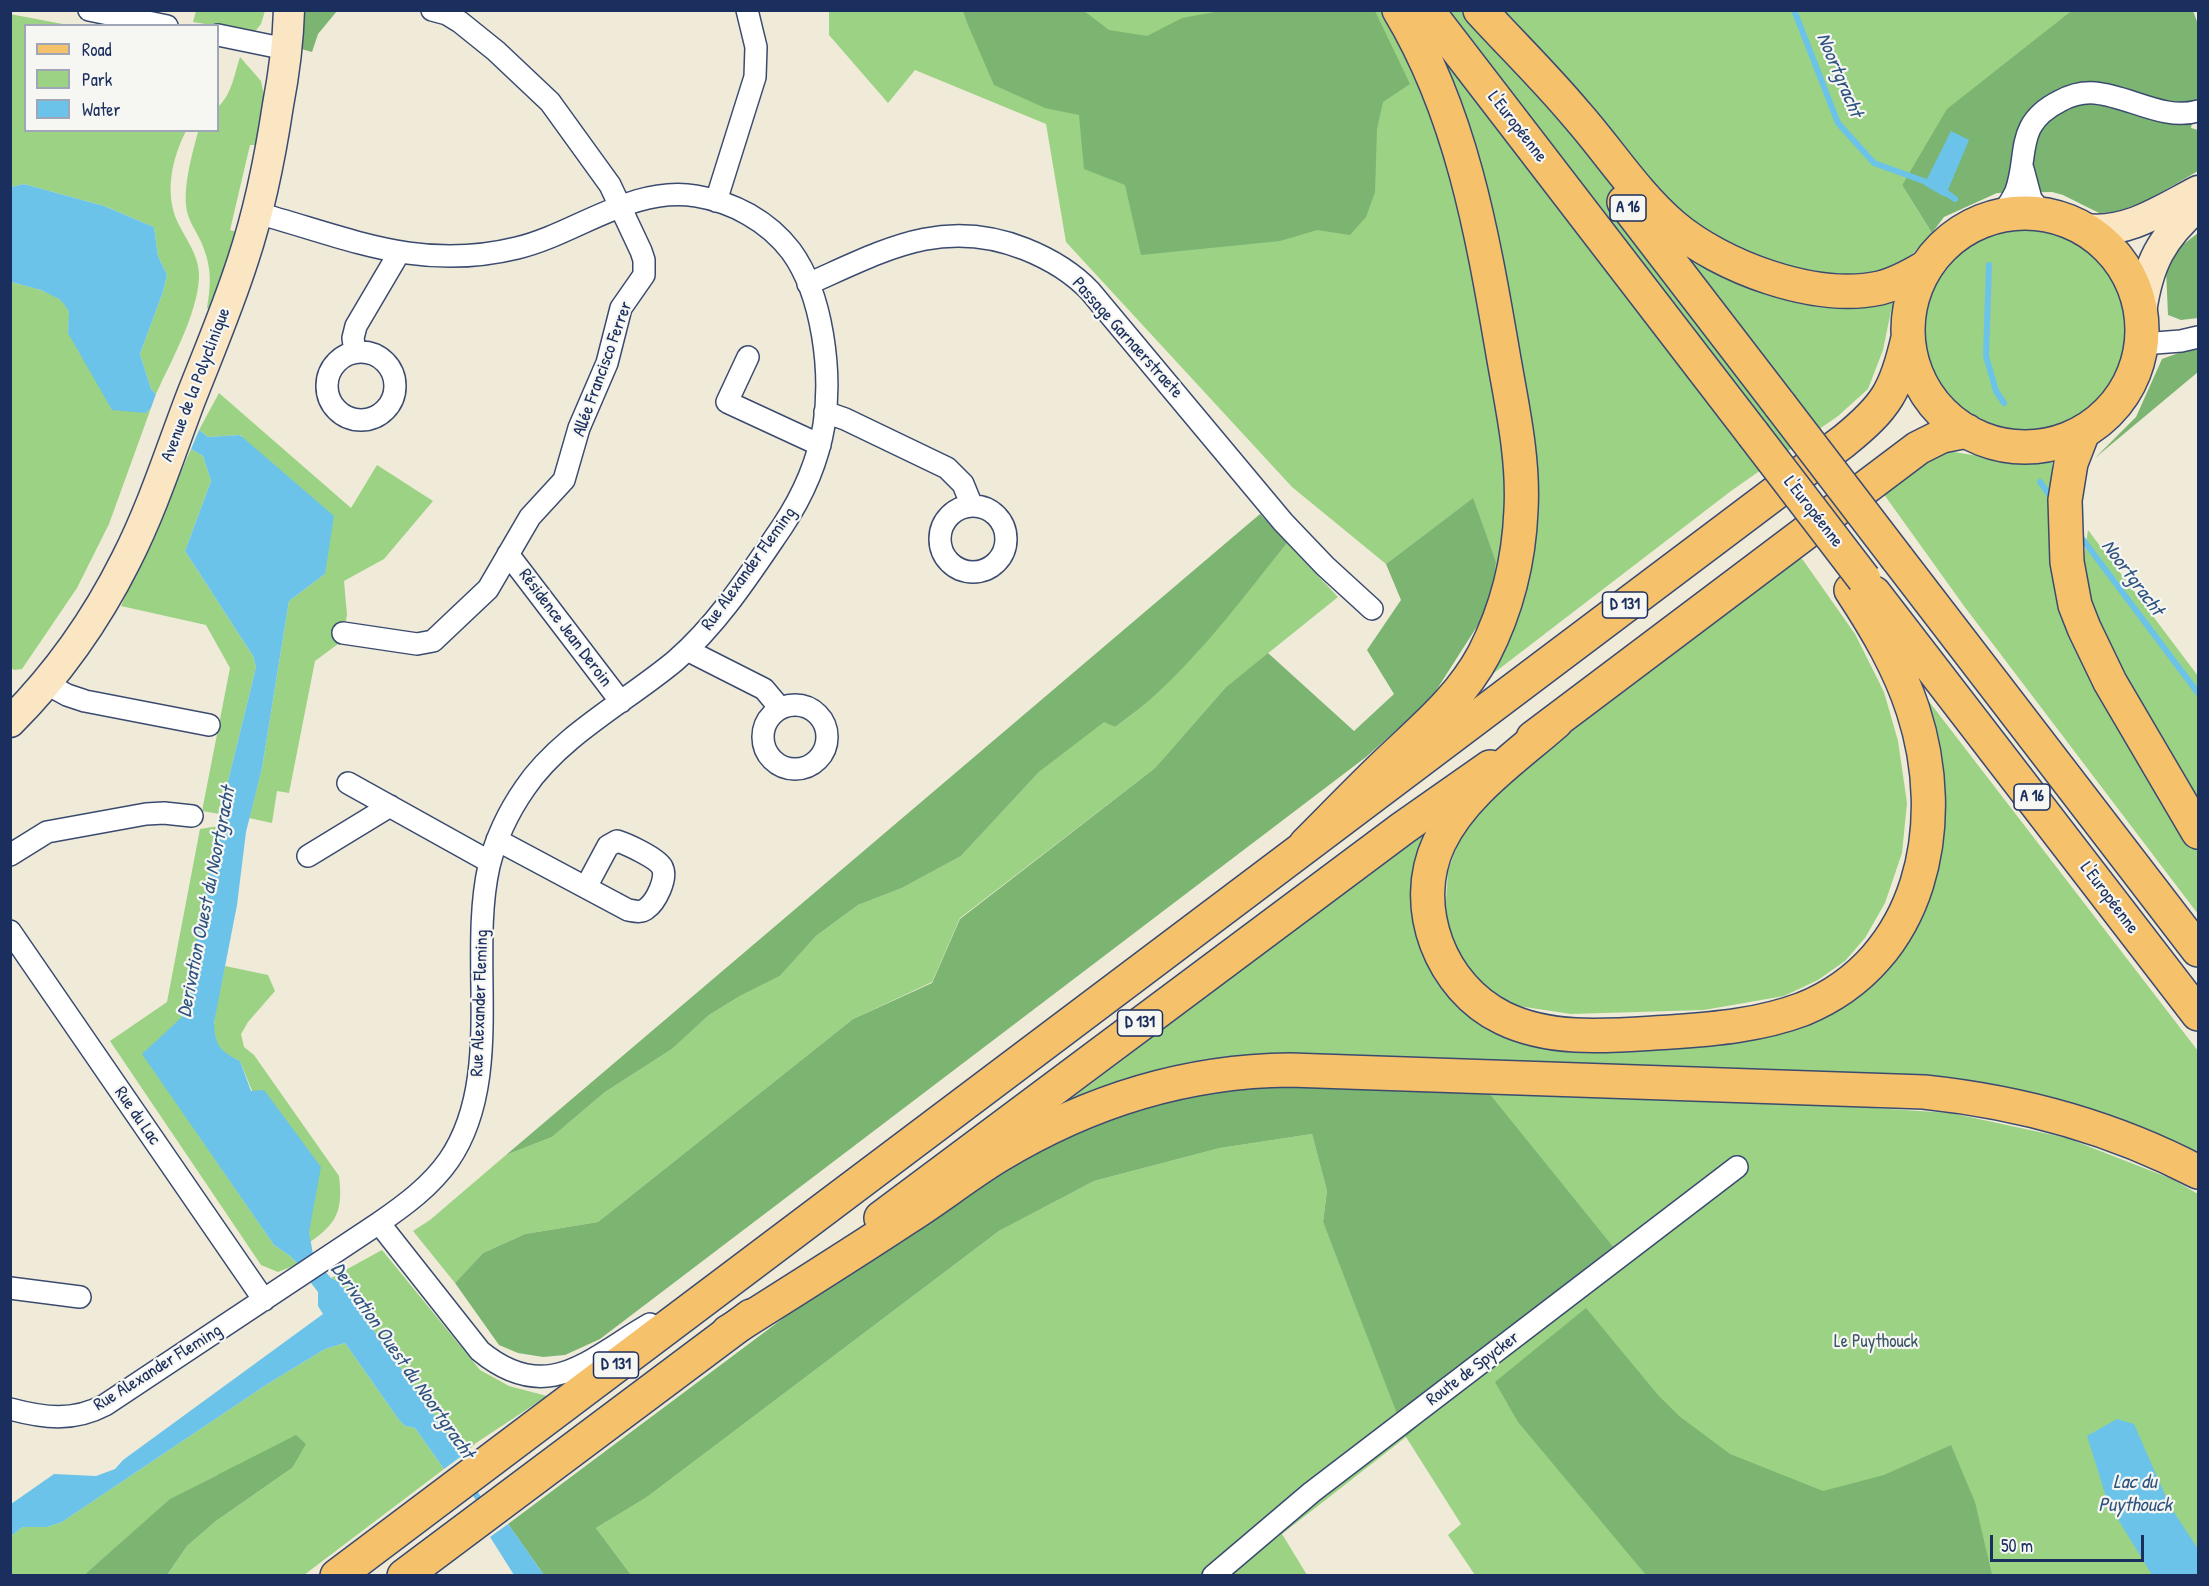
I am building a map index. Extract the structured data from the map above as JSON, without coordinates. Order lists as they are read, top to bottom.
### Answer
{
  "streets": {
    "main road": ["L'Européenne", "A 16", "D 131"],
    "street": [
      "Passage Garnaerstraete",
      "Allée Francisco Ferrer",
      "Avenue de la Polyclinique",
      "Rue Alexander Fleming",
      "Résidence Jean Deroin",
      "Rue du Lac",
      "Route de Spycker"
    ]
  },
  "crossings": [
    ["Passage Garnaerstraete", "Rue Alexander Fleming"],
    ["Allée Francisco Ferrer", "Rue Alexander Fleming"],
    ["Allée Francisco Ferrer", "Résidence Jean Deroin"],
    ["Avenue de la Polyclinique", "Rue Alexander Fleming"],
    ["Rue Alexander Fleming", "Résidence Jean Deroin"],
    ["Rue Alexander Fleming", "Rue du Lac"]
  ],
  "water": ["Noortgracht", "Derivation Ouest du Noortgracht", "Lac du Puythouck"],
  "parks": ["Le Puythouck"],
  "legend": ["Road", "Park", "Water"],
  "scale_bar": "50 m"
}
